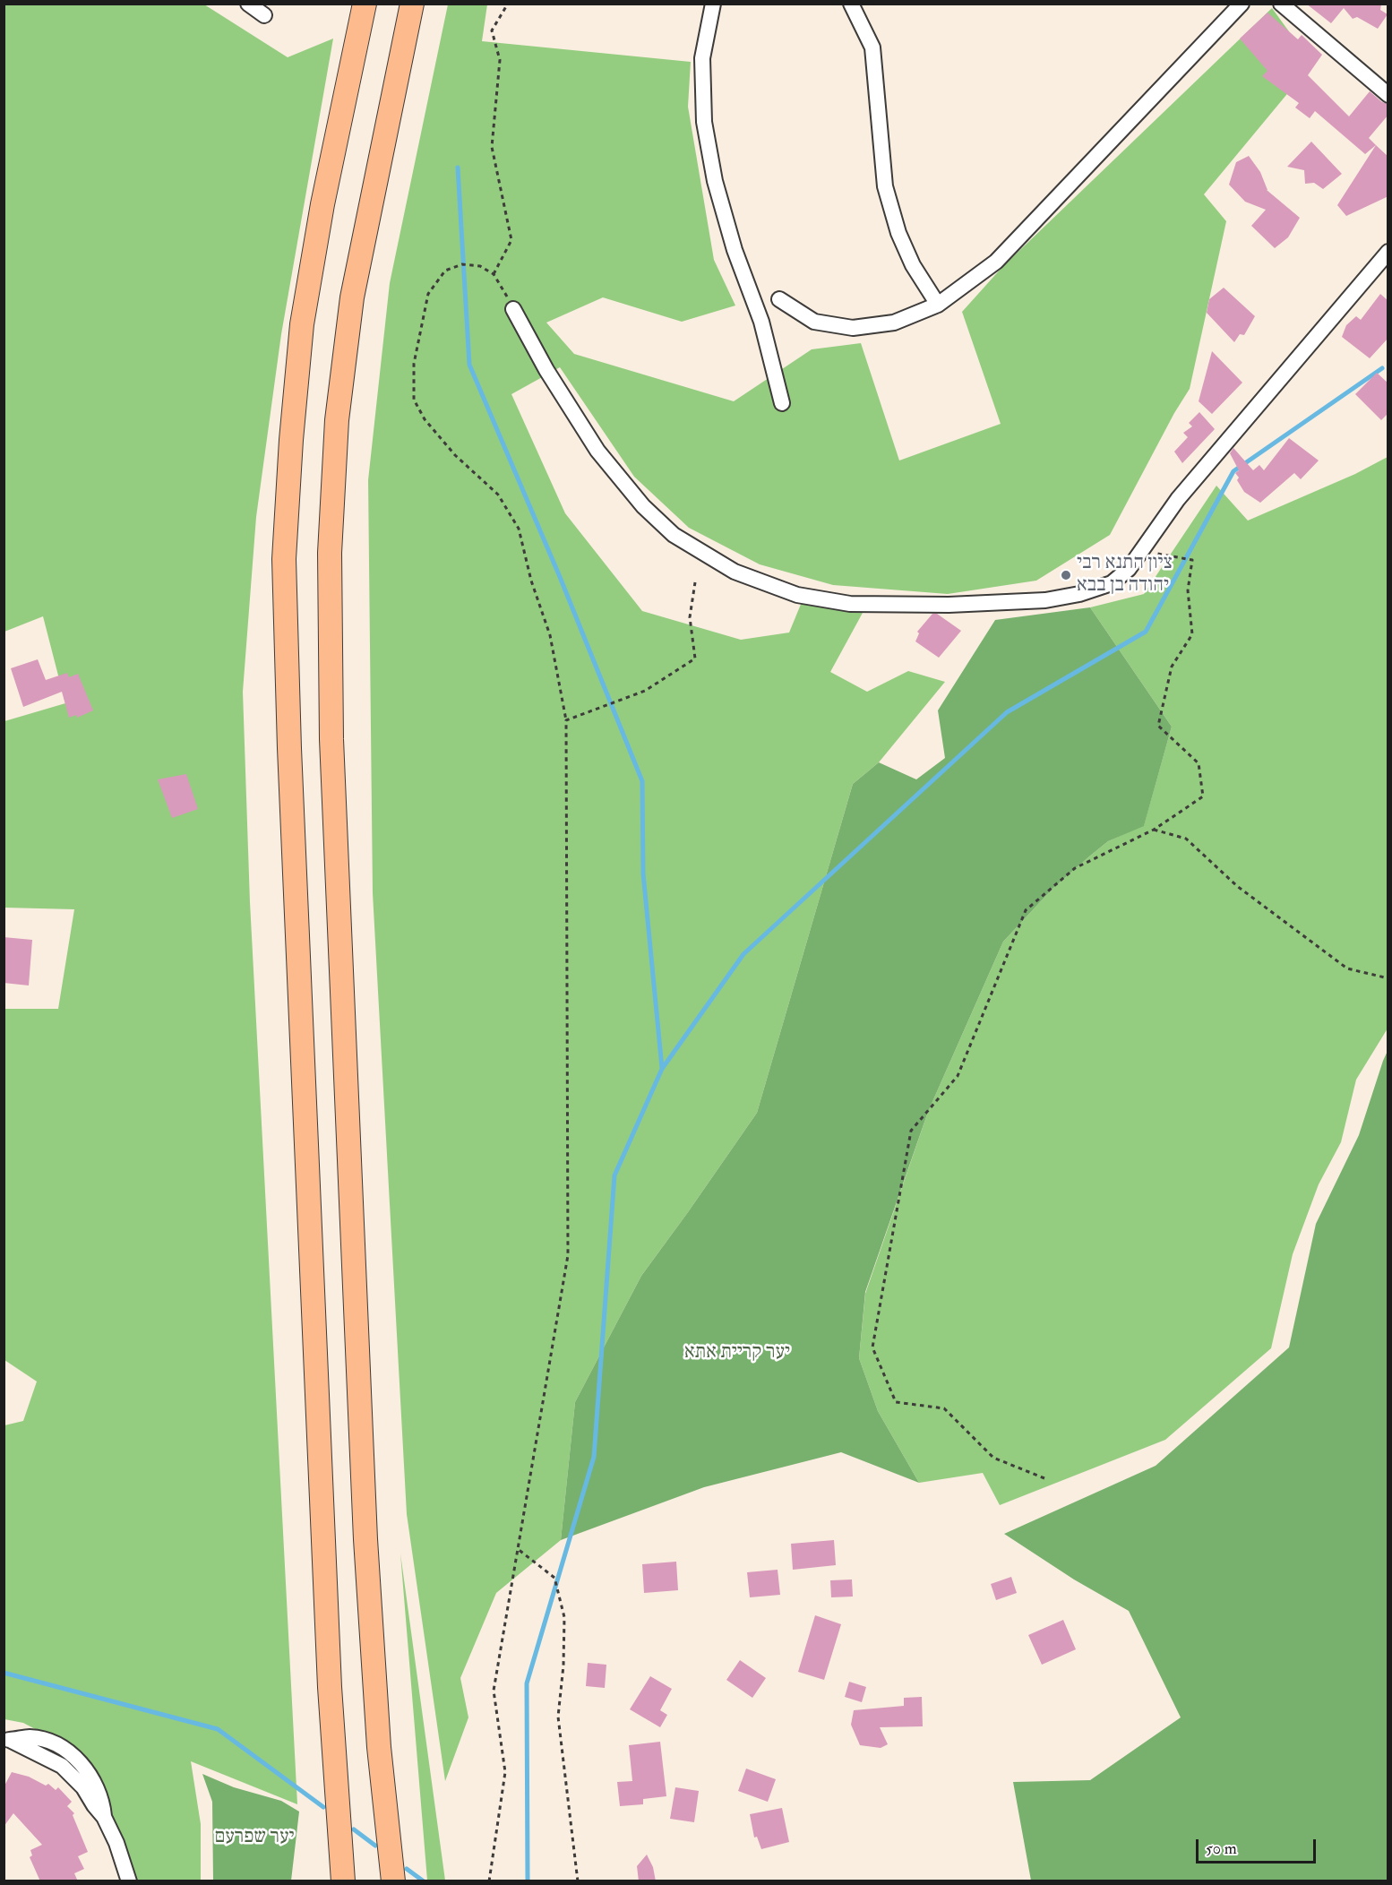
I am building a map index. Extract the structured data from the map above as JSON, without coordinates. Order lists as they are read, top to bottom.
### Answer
{
  "parks": ["יער קריית אתא", "יער שפרעם"],
  "places": ["ציון התנא רבי יהודה בן בבא"],
  "scale_bar": "50 m"
}
